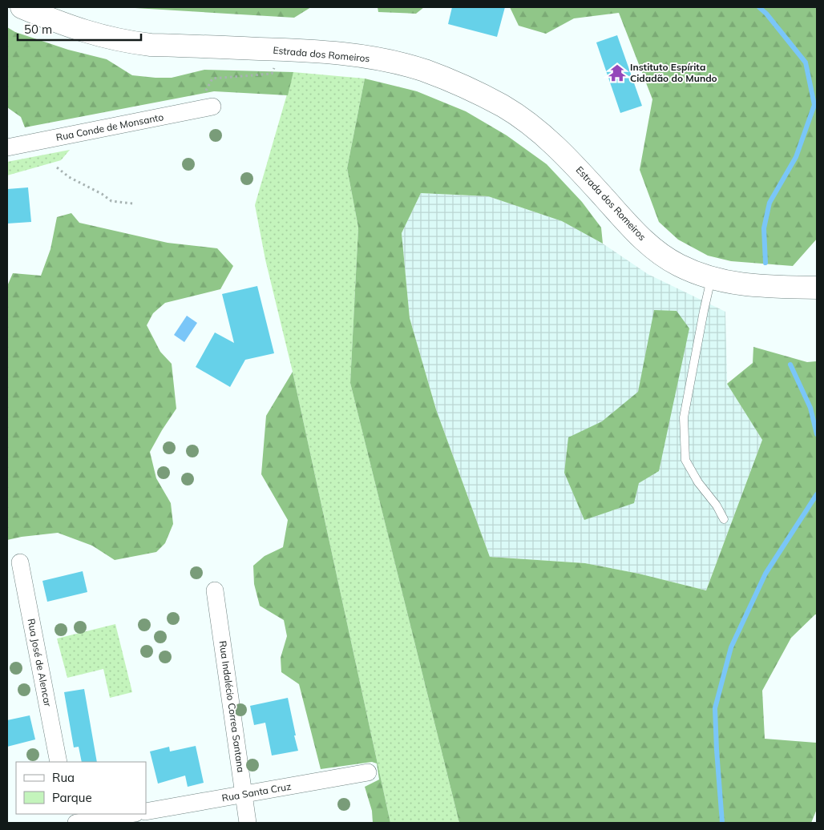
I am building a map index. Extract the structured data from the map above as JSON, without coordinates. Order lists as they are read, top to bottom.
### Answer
{
  "streets": {
    "main road": ["Estrada dos Romeiros"],
    "street": [
      "Rua Conde de Monsanto",
      "Rua José de Alencar",
      "Rua Indalécio Correa Santana",
      "Rua Santa Cruz"
    ]
  },
  "crossings": [
    ["Rua Indalécio Correa Santana", "Rua Santa Cruz"]
  ],
  "places": {
    "temple": ["Instituto Espírita Cidadão do Mundo"]
  },
  "legend": ["Rua", "Parque"],
  "scale_bar": "50 m"
}
